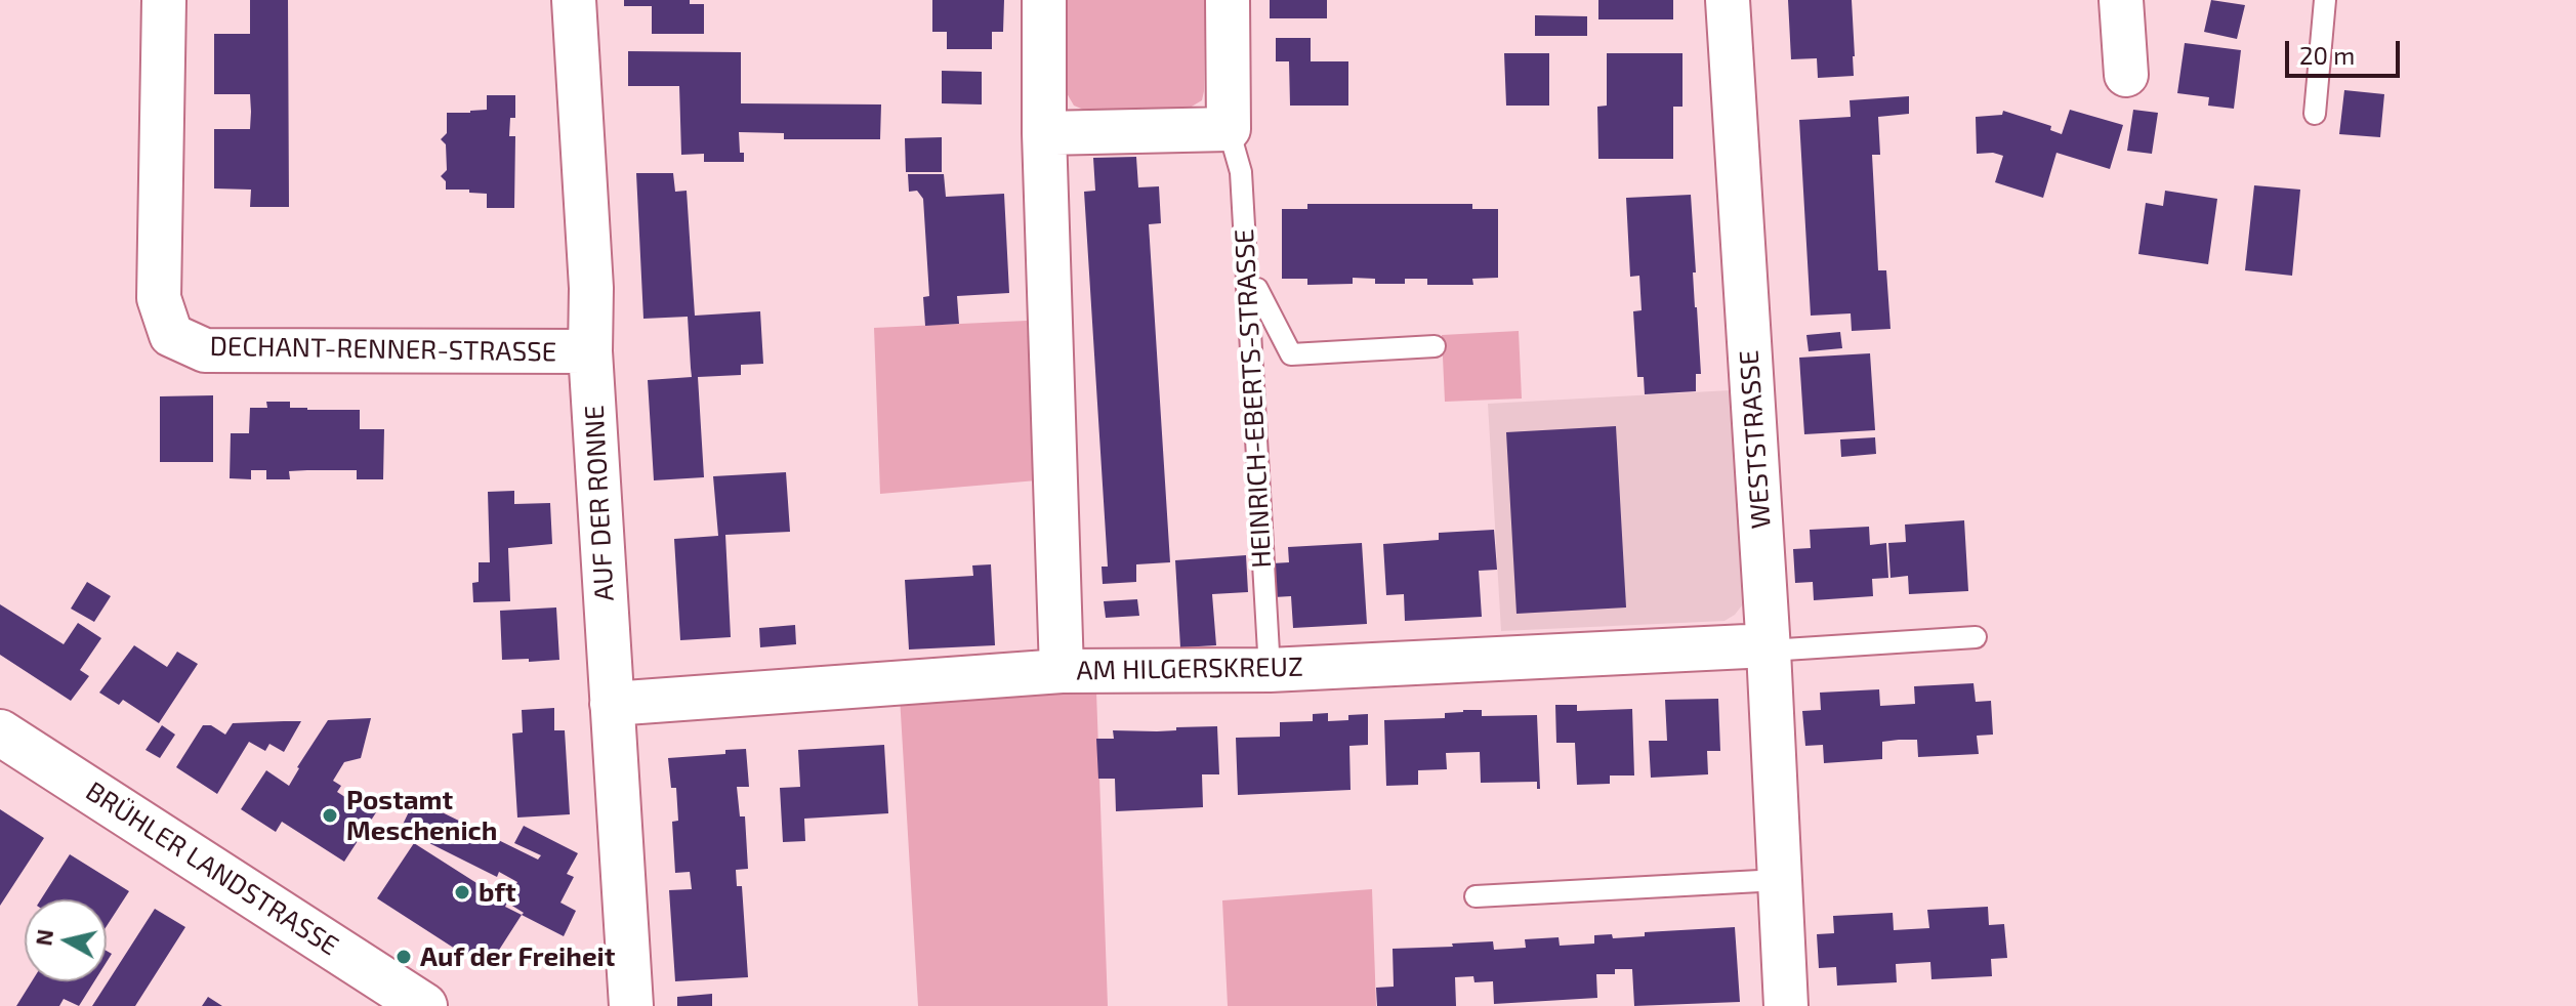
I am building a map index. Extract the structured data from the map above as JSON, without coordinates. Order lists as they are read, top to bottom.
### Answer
{
  "streets": {
    "street": [
      "DECHANT-RENNER-STRASSE",
      "HEINRICH-EBERTS-STRASSE",
      "WESTSTRASSE",
      "AUF DER RONNE",
      "AM HILGERSKREUZ",
      "BRÜHLER LANDSTRASSE"
    ]
  },
  "crossings": [
    ["DECHANT-RENNER-STRASSE", "AUF DER RONNE"],
    ["HEINRICH-EBERTS-STRASSE", "AM HILGERSKREUZ"],
    ["WESTSTRASSE", "AM HILGERSKREUZ"],
    ["AUF DER RONNE", "AM HILGERSKREUZ"]
  ],
  "places": ["Postamt Meschenich", "bft", "Auf der Freiheit"],
  "scale_bar": "20 m",
  "north": "left"
}
